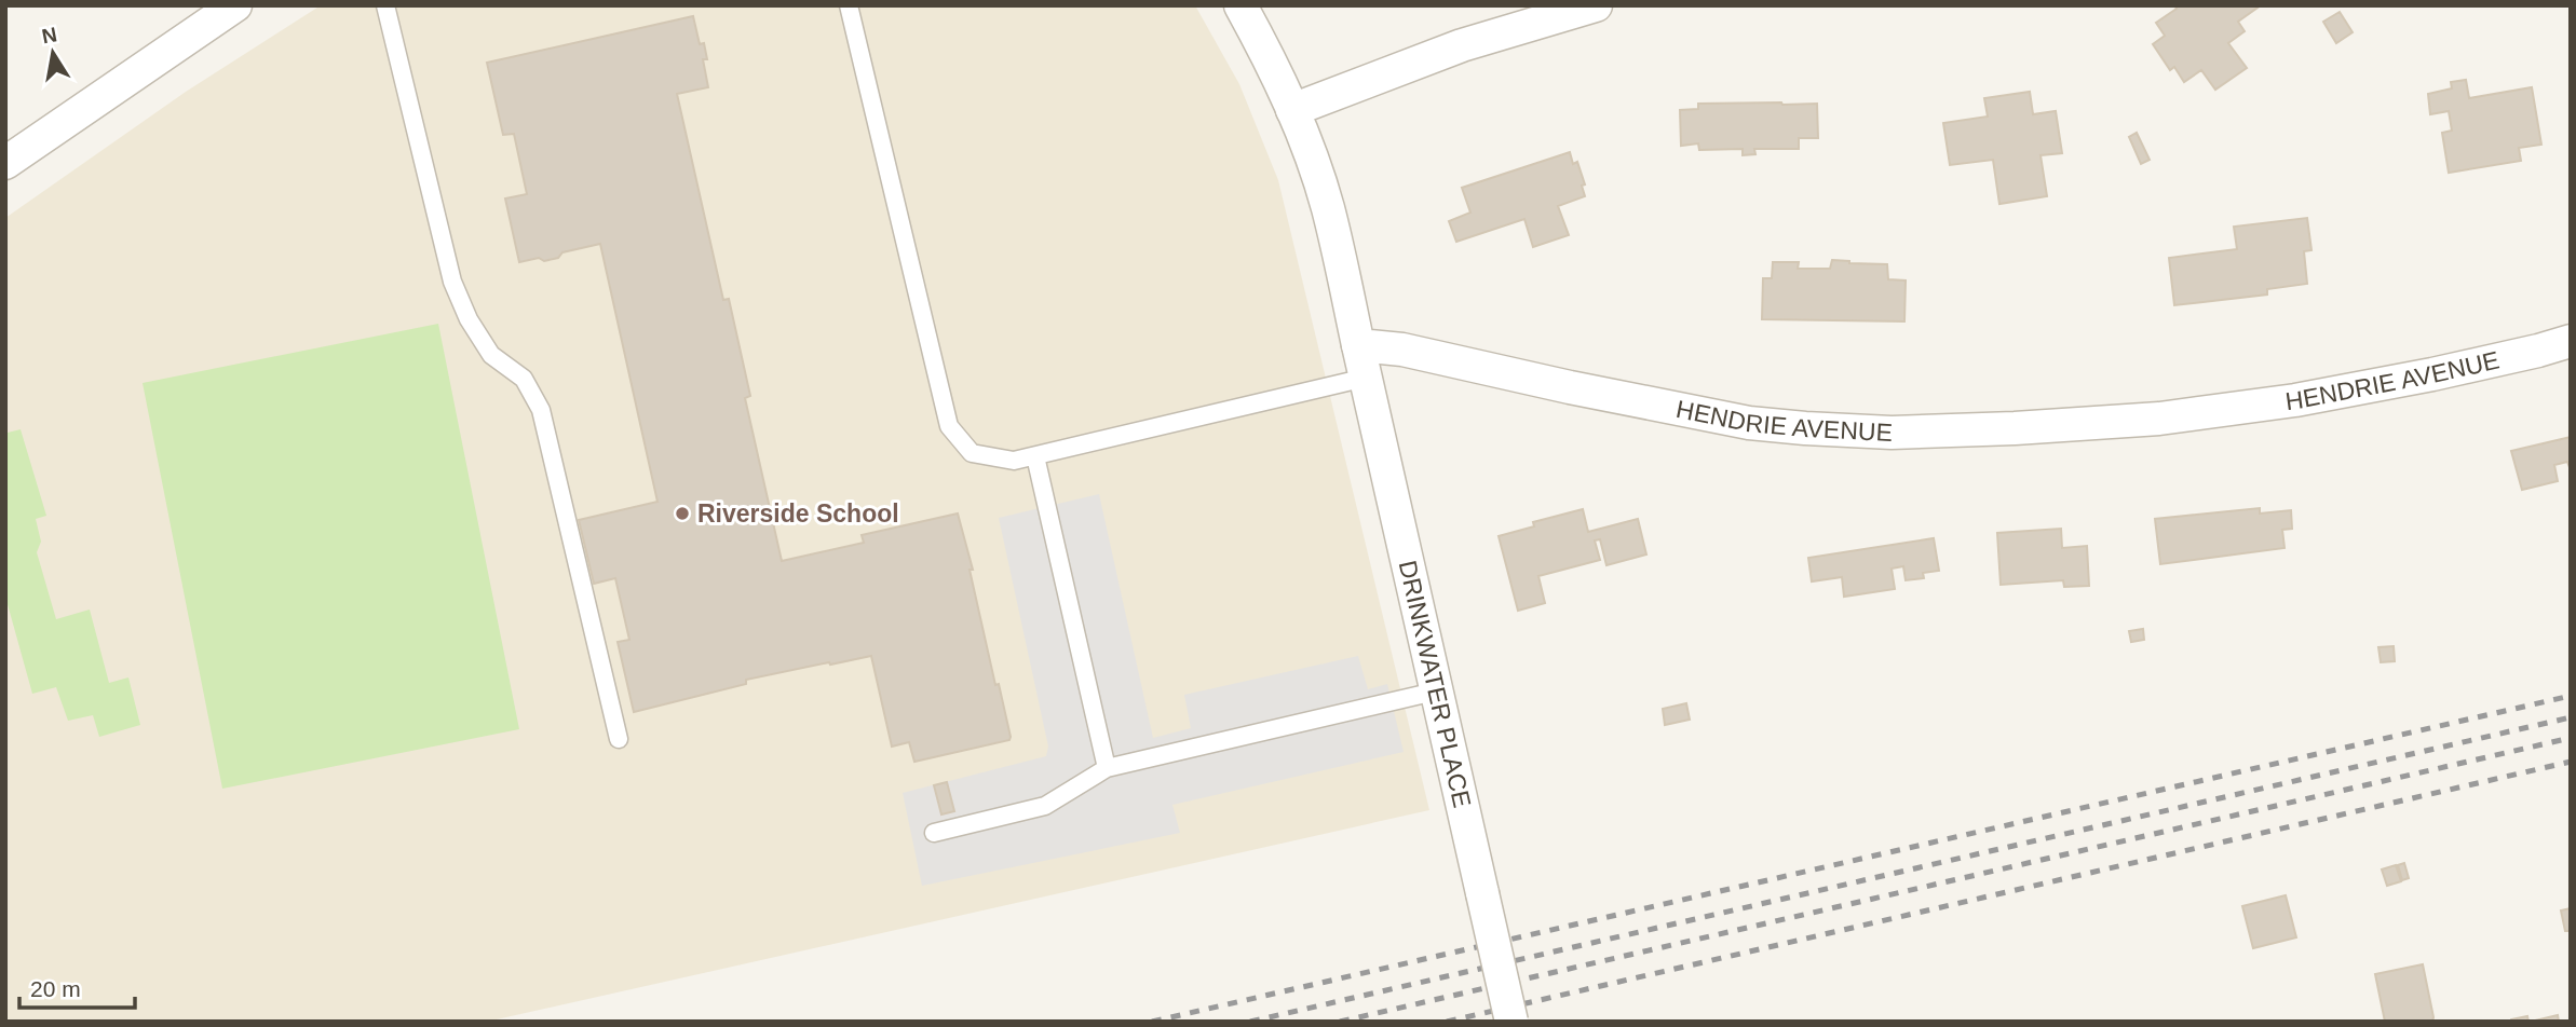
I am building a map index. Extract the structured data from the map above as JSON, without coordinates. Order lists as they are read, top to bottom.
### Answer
{
  "streets": {
    "street": ["HENDRIE AVENUE", "DRINKWATER PLACE"]
  },
  "crossings": [
    ["HENDRIE AVENUE", "DRINKWATER PLACE"]
  ],
  "places": ["Riverside School"],
  "scale_bar": "20 m",
  "north": "top"
}
